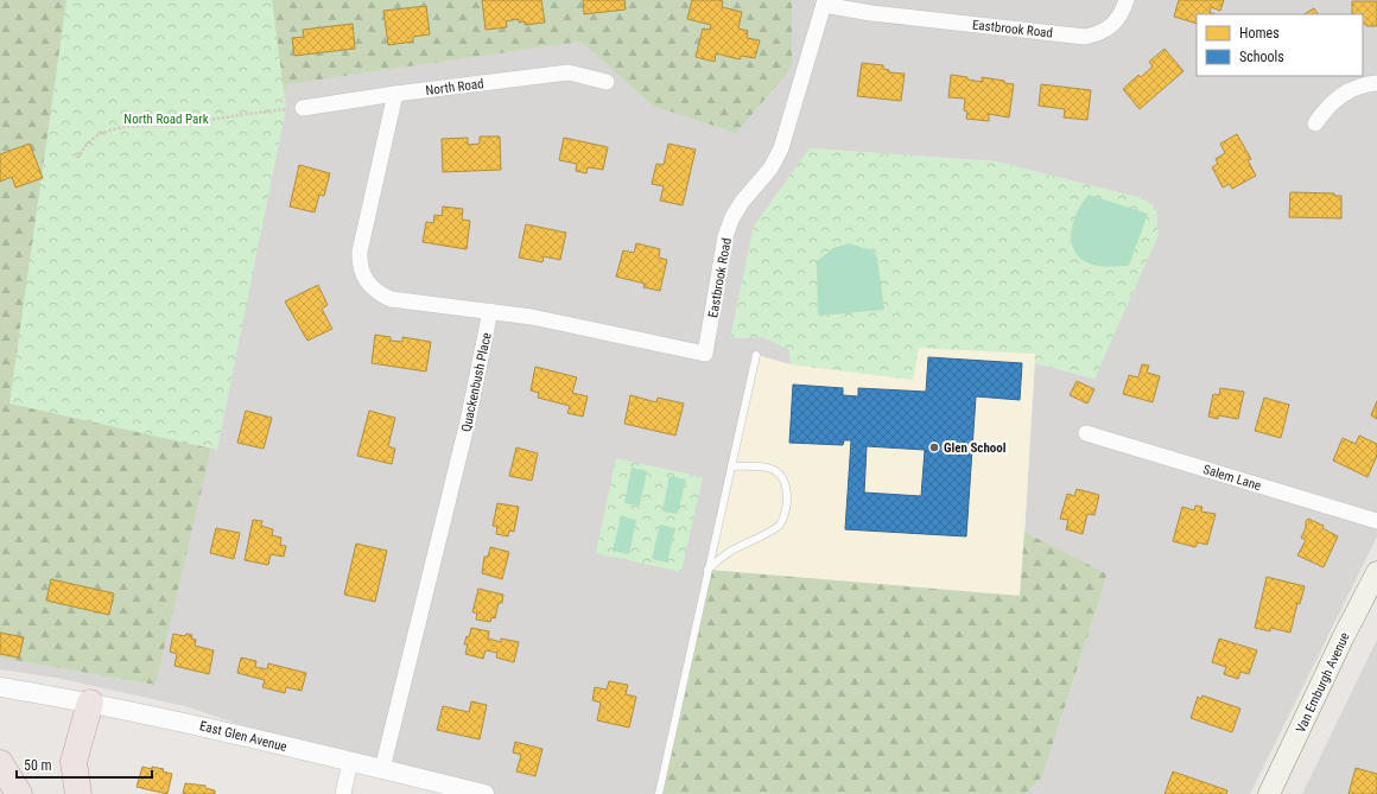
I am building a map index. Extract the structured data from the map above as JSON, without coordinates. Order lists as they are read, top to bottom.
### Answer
{
  "streets": {
    "main road": ["Van Emburgh Avenue"],
    "street": [
      "Eastbrook Road",
      "North Road",
      "Quackenbush Place",
      "Salem Lane",
      "East Glen Avenue"
    ]
  },
  "crossings": [
    ["Eastbrook Road", "Quackenbush Place"],
    ["Quackenbush Place", "East Glen Avenue"]
  ],
  "parks": ["North Road Park"],
  "places": ["Glen School"],
  "legend": ["Homes", "Schools"],
  "scale_bar": "50 m"
}
